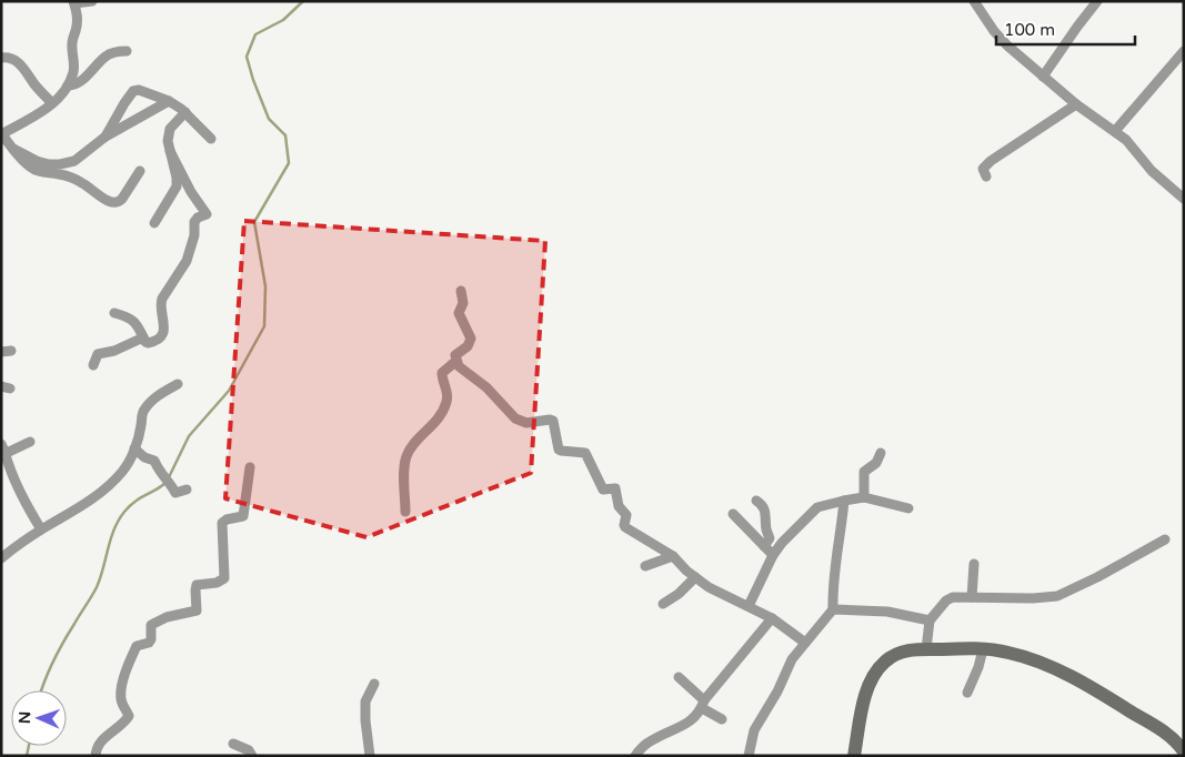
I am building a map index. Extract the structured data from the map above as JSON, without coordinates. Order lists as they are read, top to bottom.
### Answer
{
  "scale_bar": "100 m",
  "north": "left"
}
